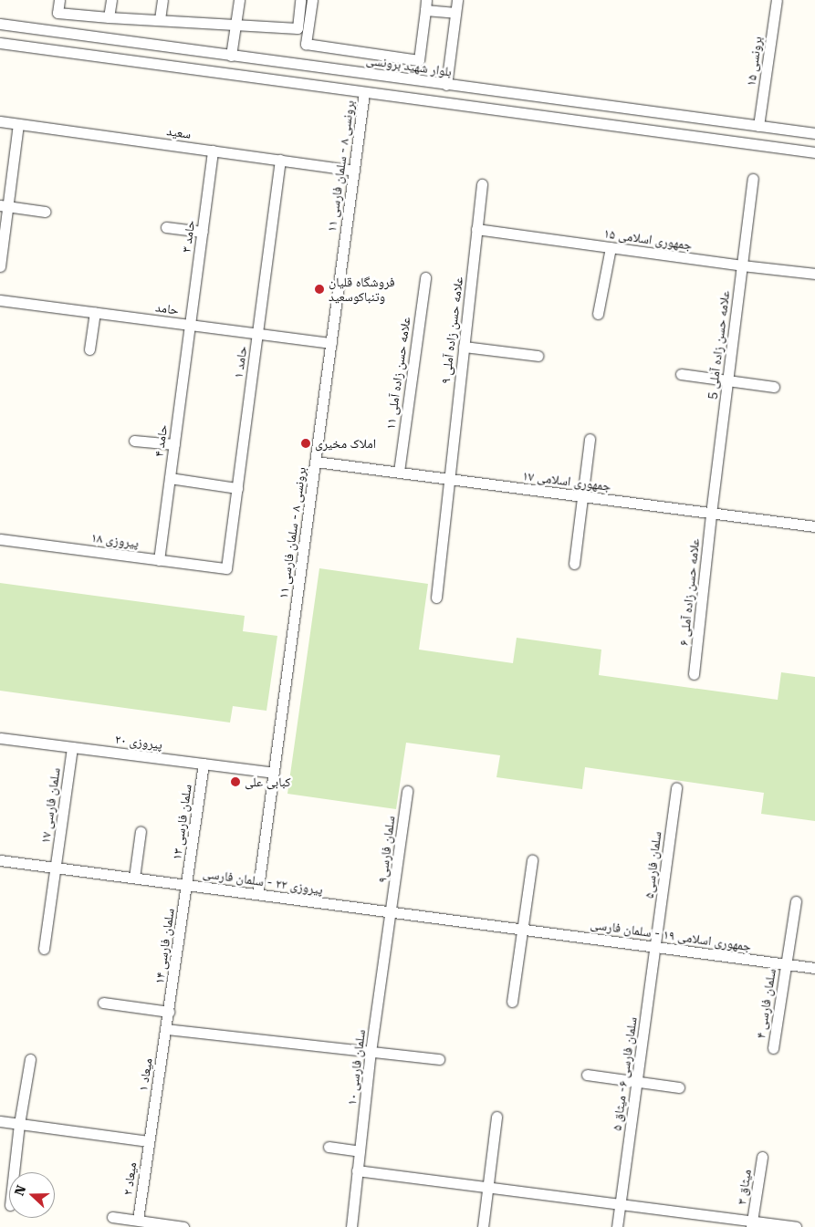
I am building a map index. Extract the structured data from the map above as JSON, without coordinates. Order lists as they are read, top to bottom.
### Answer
{
  "streets": {
    "street": [
      "برونسی ۱۵",
      "بلوار شهید برونسی",
      "سعید",
      "برونسی ۸ - سلمان فارسی ۱۱",
      "حامد ۳",
      "جمهوری اسلامی ۱۵",
      "حامد",
      "علامه حسن زاده آملی ۹",
      "علامه حسن زاده آملی 5",
      "حامد ۱",
      "علامه حسن زاده آملی ۱۱",
      "حامد ۴",
      "جمهوری اسلامی ۱۷",
      "پیروزی ۱۸",
      "علامه حسن زاده آملی ۶",
      "پیروزی ۲۰",
      "سلمان فارسی ۱۷",
      "سلمان فارسی ۱۳",
      "سلمان فارسی۹",
      "سلمان فارسی۵",
      "پیروزی ۲۲ - سلمان فارسی",
      "جمهوری اسلامی ۱۹ - سلمان فارسی",
      "سلمان فارسی ۱۴",
      "سلمان فارسی ۴",
      "سلمان فارسی ۱۰",
      "سلمان فارسی ۶- میثاق ۵",
      "میعاد ۱",
      "میعاد ۲",
      "میثاق ۳"
    ]
  },
  "crossings": [
    ["برونسی ۱۵", "بلوار شهید برونسی"],
    ["سعید", "برونسی ۸ - سلمان فارسی ۱۱"],
    ["سعید", "حامد ۳"],
    ["سعید", "حامد ۱"],
    ["برونسی ۸ - سلمان فارسی ۱۱", "حامد"],
    ["برونسی ۸ - سلمان فارسی ۱۱", "جمهوری اسلامی ۱۷"],
    ["برونسی ۸ - سلمان فارسی ۱۱", "پیروزی ۲۰"],
    ["برونسی ۸ - سلمان فارسی ۱۱", "پیروزی ۲۲ - سلمان فارسی"],
    ["حامد ۳", "حامد"],
    ["حامد ۳", "حامد ۴"],
    ["جمهوری اسلامی ۱۵", "علامه حسن زاده آملی ۹"],
    ["جمهوری اسلامی ۱۵", "علامه حسن زاده آملی 5"],
    ["حامد", "حامد ۱"],
    ["حامد", "حامد ۴"],
    ["علامه حسن زاده آملی ۹", "جمهوری اسلامی ۱۷"],
    ["علامه حسن زاده آملی 5", "جمهوری اسلامی ۱۷"],
    ["علامه حسن زاده آملی 5", "علامه حسن زاده آملی ۶"],
    ["حامد ۱", "پیروزی ۱۸"],
    ["علامه حسن زاده آملی ۱۱", "جمهوری اسلامی ۱۷"],
    ["حامد ۴", "پیروزی ۱۸"],
    ["جمهوری اسلامی ۱۷", "علامه حسن زاده آملی ۶"],
    ["پیروزی ۲۰", "سلمان فارسی ۱۷"],
    ["پیروزی ۲۰", "سلمان فارسی ۱۳"],
    ["سلمان فارسی ۱۷", "پیروزی ۲۲ - سلمان فارسی"],
    ["سلمان فارسی ۱۳", "پیروزی ۲۲ - سلمان فارسی"],
    ["سلمان فارسی ۱۳", "سلمان فارسی ۱۴"],
    ["سلمان فارسی۹", "پیروزی ۲۲ - سلمان فارسی"],
    ["سلمان فارسی۹", "سلمان فارسی ۱۰"],
    ["سلمان فارسی۵", "جمهوری اسلامی ۱۹ - سلمان فارسی"],
    ["سلمان فارسی۵", "سلمان فارسی ۶- میثاق ۵"],
    ["پیروزی ۲۲ - سلمان فارسی", "جمهوری اسلامی ۱۹ - سلمان فارسی"],
    ["پیروزی ۲۲ - سلمان فارسی", "سلمان فارسی ۱۴"],
    ["پیروزی ۲۲ - سلمان فارسی", "سلمان فارسی ۱۰"],
    ["جمهوری اسلامی ۱۹ - سلمان فارسی", "سلمان فارسی ۴"],
    ["جمهوری اسلامی ۱۹ - سلمان فارسی", "سلمان فارسی ۶- میثاق ۵"],
    ["سلمان فارسی ۱۴", "میعاد ۱"],
    ["میعاد ۱", "میعاد ۲"]
  ],
  "places": ["فروشگاه قلیان وتنباکوسعید", "املاک مخیری", "کبابی علی"],
  "north": "left"
}
